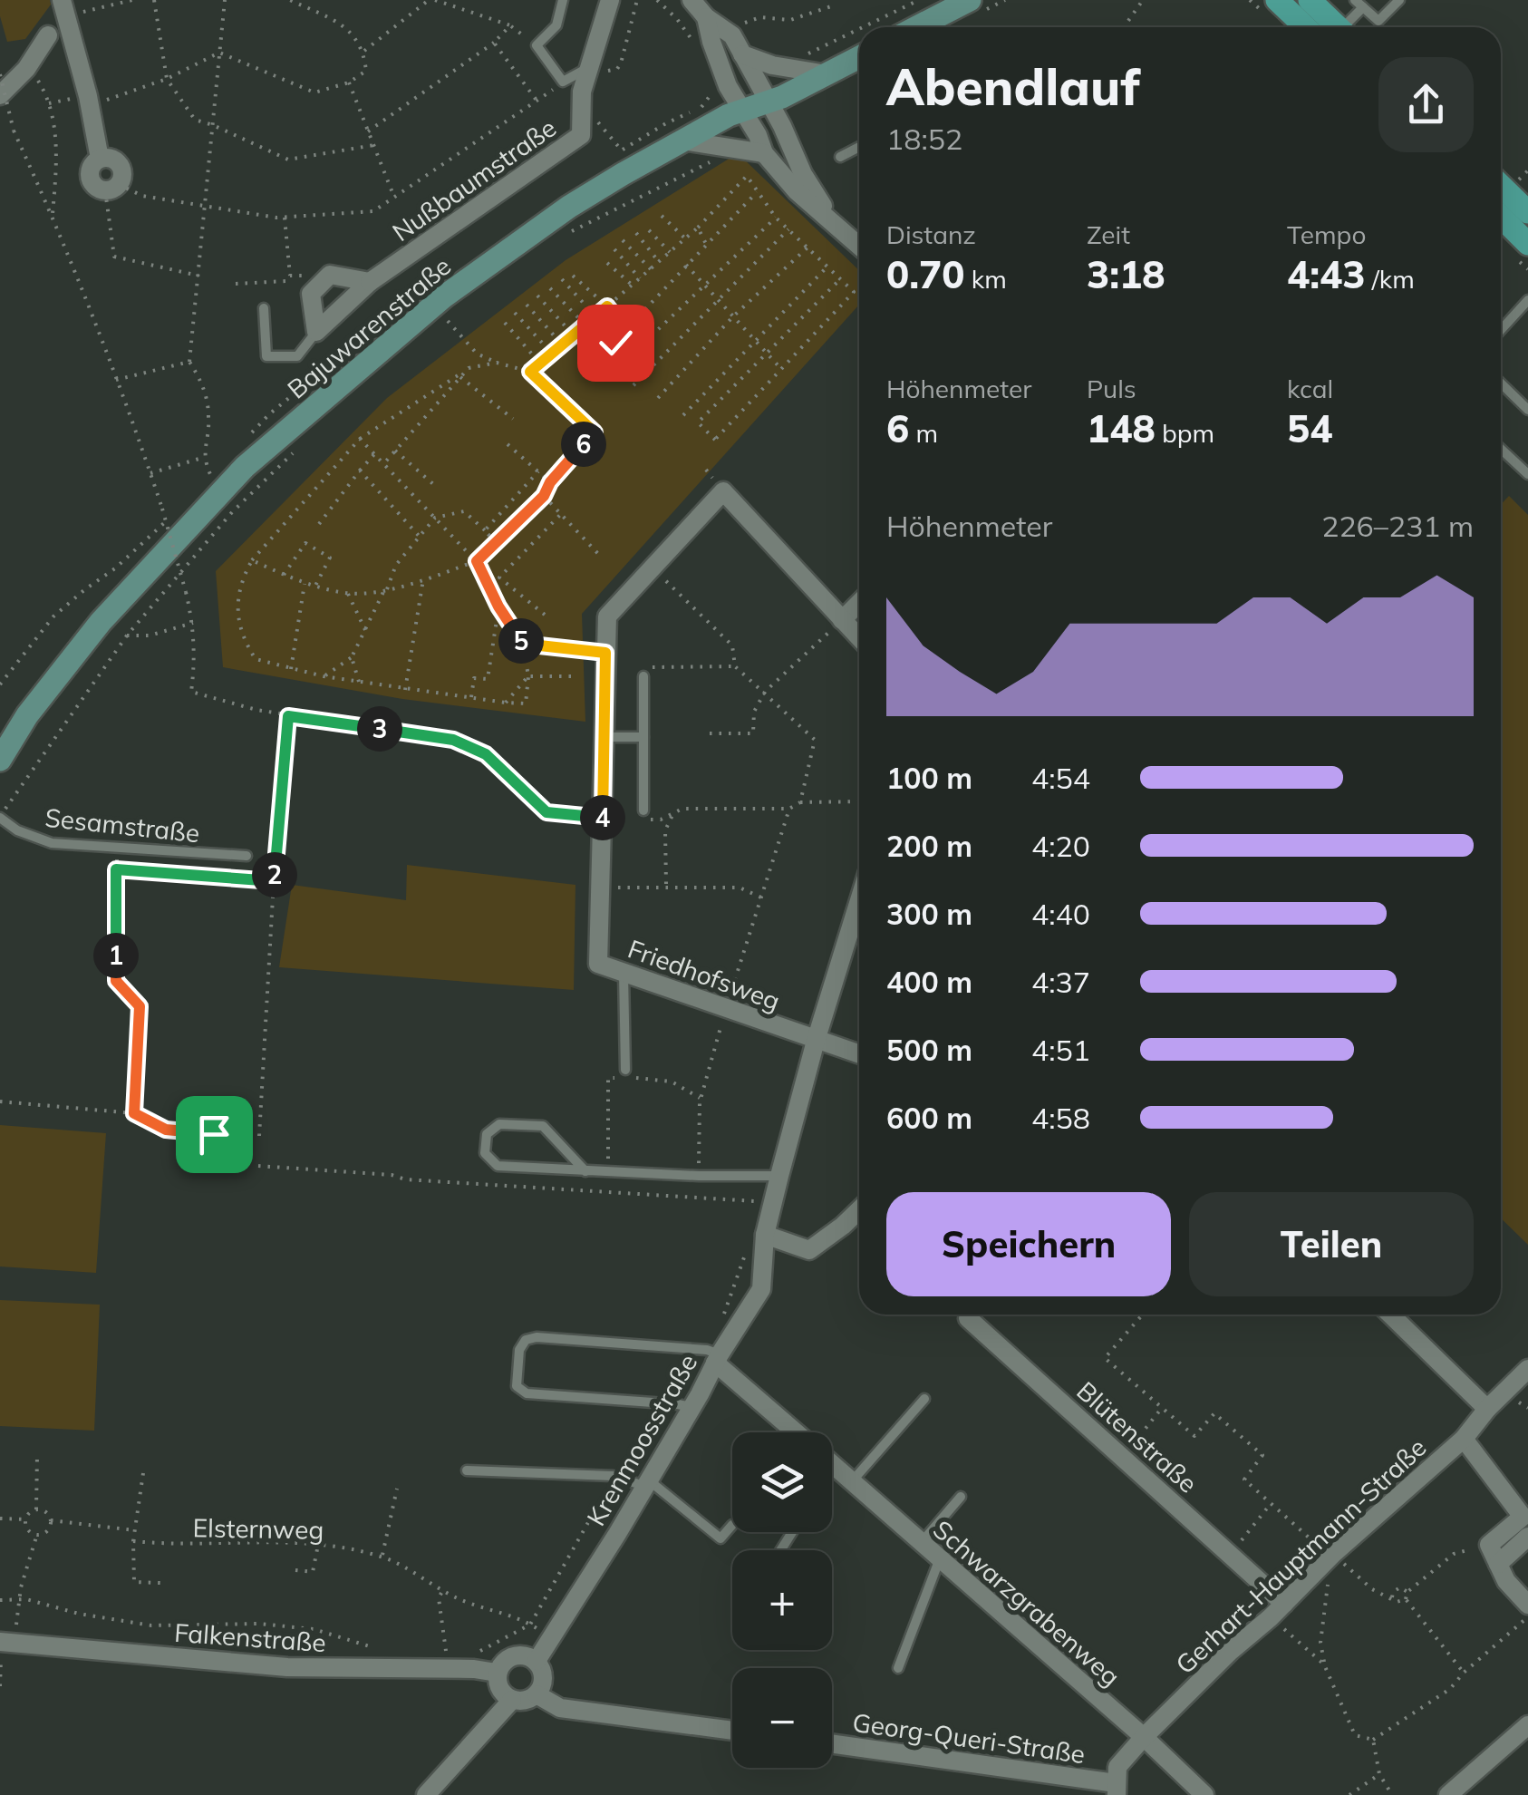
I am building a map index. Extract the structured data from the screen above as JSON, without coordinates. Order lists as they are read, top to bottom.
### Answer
{
  "streets": {
    "main road": ["Bajuwarenstraße"],
    "street": [
      "Nußbaumstraße",
      "Friedhofsweg",
      "Blütenstraße",
      "Krenmoosstraße",
      "Gerhart-Hauptmann-Straße",
      "Schwarzgrabenweg",
      "Falkenstraße",
      "Georg-Queri-Straße"
    ],
    "lane": ["Sesamstraße"],
    "path": ["Elsternweg"]
  },
  "crossings": [
    ["Friedhofsweg", "Krenmoosstraße"],
    ["Blütenstraße", "Gerhart-Hauptmann-Straße"],
    ["Krenmoosstraße", "Elsternweg"],
    ["Krenmoosstraße", "Schwarzgrabenweg"],
    ["Krenmoosstraße", "Falkenstraße"],
    ["Gerhart-Hauptmann-Straße", "Schwarzgrabenweg"],
    ["Gerhart-Hauptmann-Straße", "Georg-Queri-Straße"]
  ],
  "page": {
    "heading": ["Abendlauf", "18:52"],
    "stats": [
      ["Distanz", "0.70 km"],
      ["Zeit", "3:18"],
      ["Tempo", "4:43 /km"],
      ["Höhenmeter", "6 m"],
      ["Puls", "148 bpm"],
      ["kcal", "54"]
    ],
    "pins": [
      "6",
      "5",
      "3",
      "4",
      "2",
      "1"
    ],
    "chart": ["Höhenmeter", "226–231 m"],
    "list": [
      {
        "name": "100 m",
        "note": "4:54"
      },
      {
        "name": "200 m",
        "note": "4:20"
      },
      {
        "name": "300 m",
        "note": "4:40"
      },
      {
        "name": "400 m",
        "note": "4:37"
      },
      {
        "name": "500 m",
        "note": "4:51"
      },
      {
        "name": "600 m",
        "note": "4:58"
      }
    ],
    "buttons": ["Speichern", "Teilen"],
    "map_buttons": ["+", "−"]
  }
}
